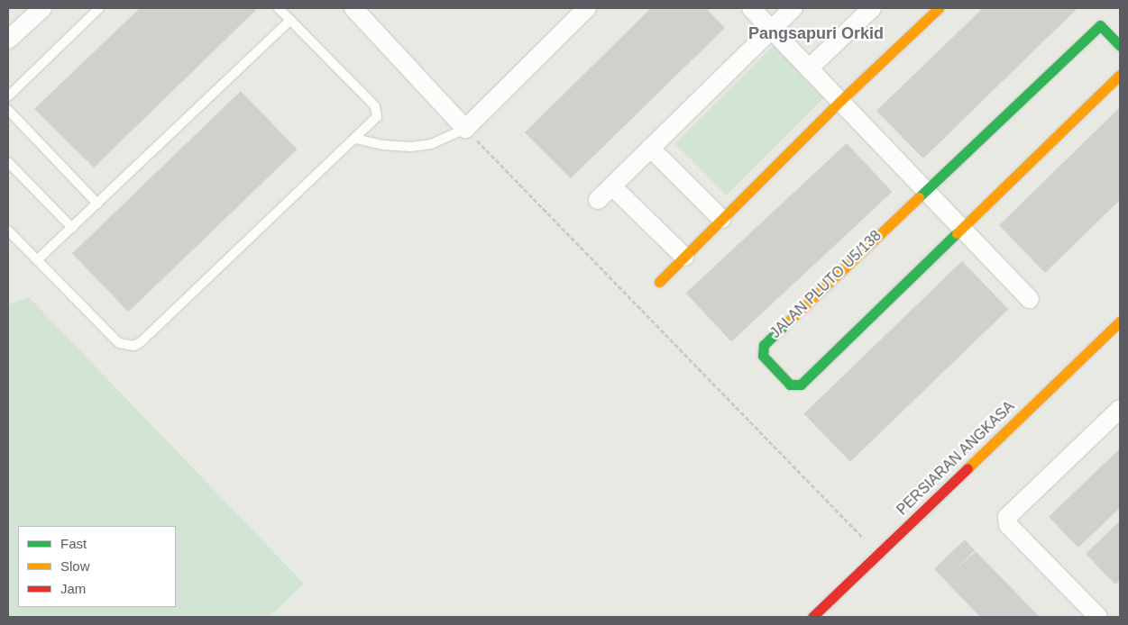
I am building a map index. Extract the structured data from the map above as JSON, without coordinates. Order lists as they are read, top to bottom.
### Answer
{
  "streets": {
    "street": ["JALAN PLUTO U5/138", "PERSIARAN ANGKASA"]
  },
  "districts": ["Pangsapuri Orkid"],
  "legend": ["Fast", "Slow", "Jam"]
}
